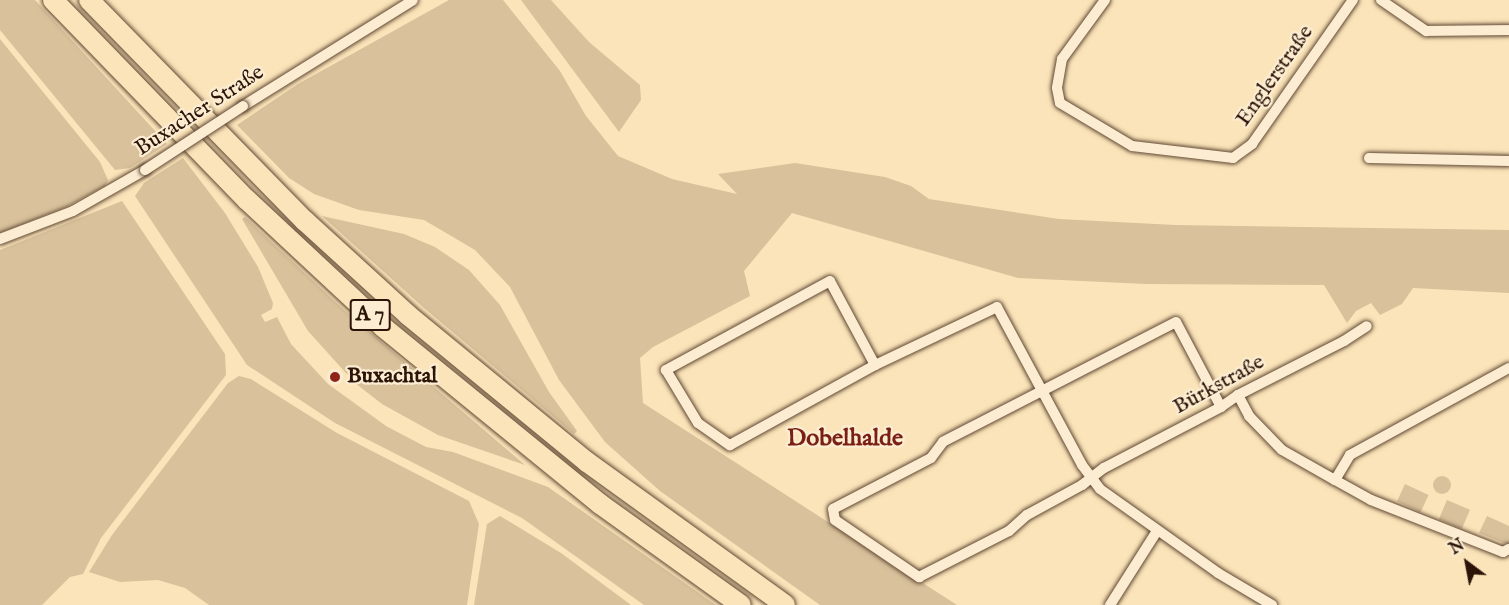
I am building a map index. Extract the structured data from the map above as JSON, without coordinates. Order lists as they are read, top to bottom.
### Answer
{
  "streets": {
    "highway": ["A 7"],
    "street": ["Englerstraße", "Buxacher Straße", "Bürkstraße"]
  },
  "districts": ["Dobelhalde"],
  "places": ["Buxachtal"],
  "north": "top left"
}
